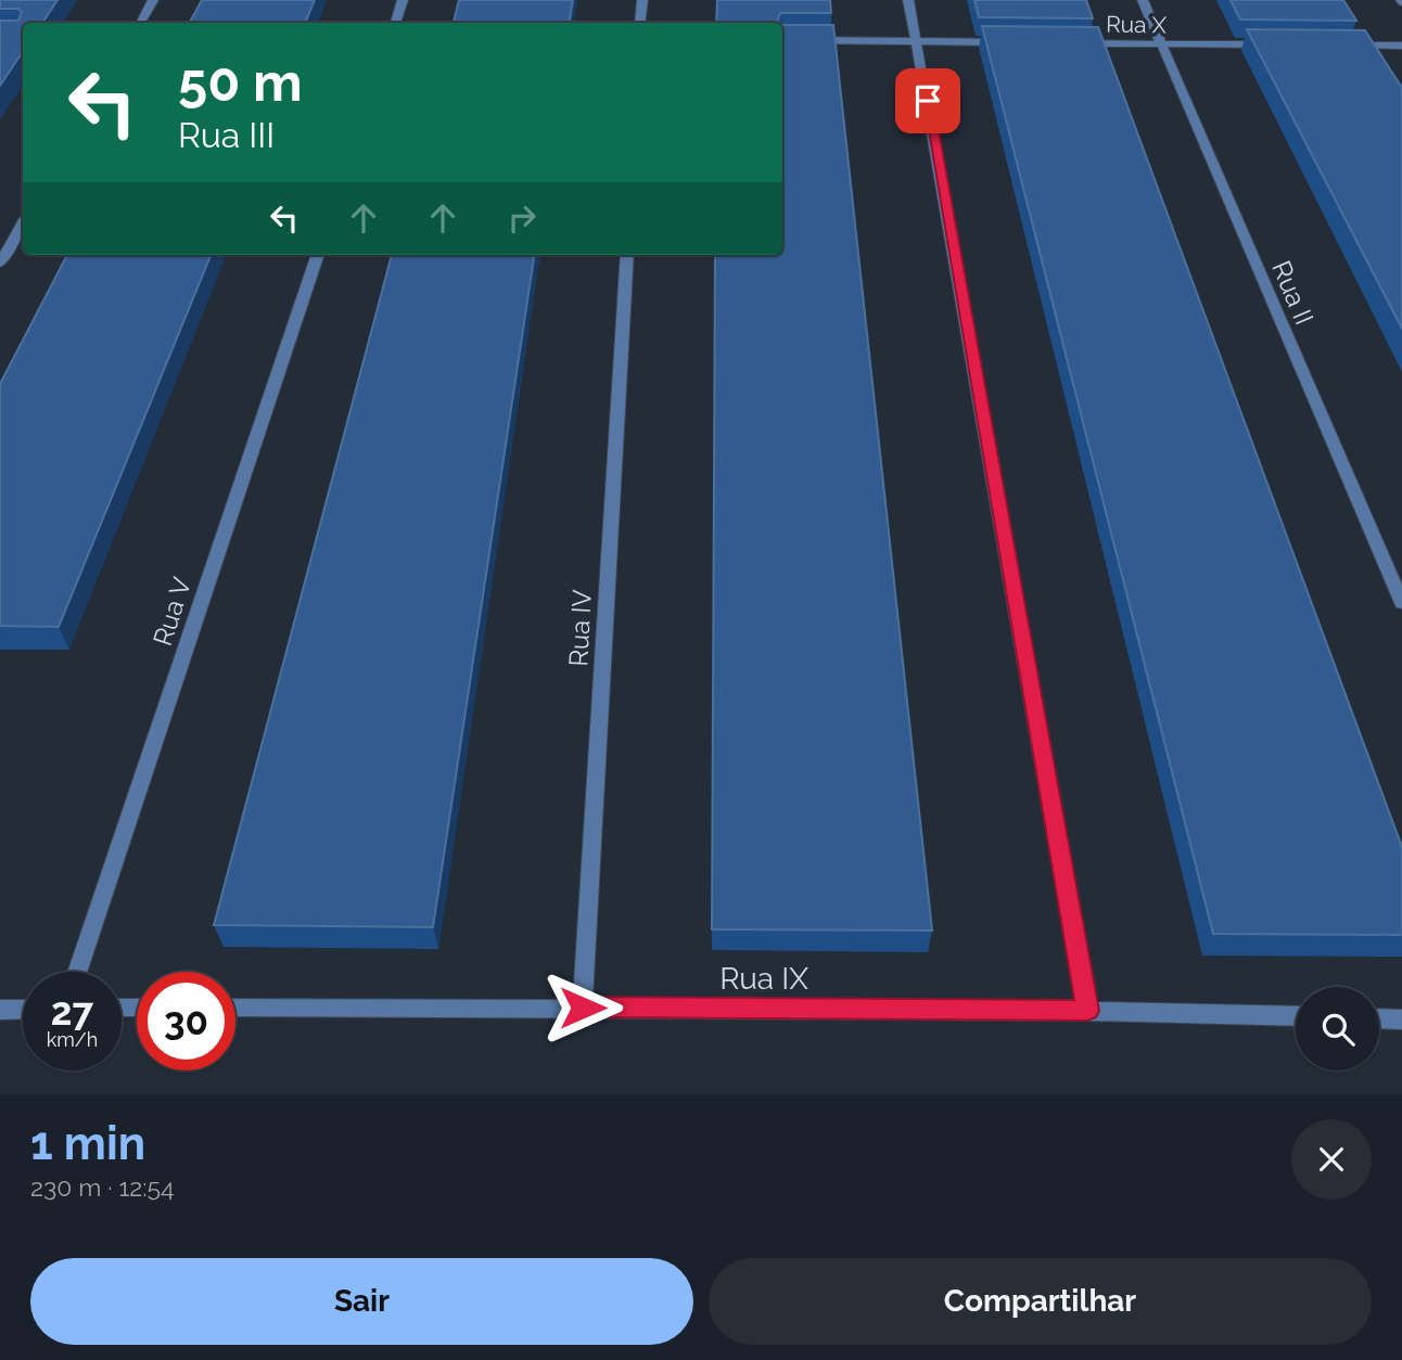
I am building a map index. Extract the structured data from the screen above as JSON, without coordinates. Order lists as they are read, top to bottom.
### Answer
{
  "streets": {
    "street": [
      "Rua X",
      "Rua II",
      "Rua V",
      "Rua IV",
      "Rua IX"
    ]
  },
  "crossings": [
    ["Rua X", "Rua II"],
    ["Rua IV", "Rua IX"]
  ],
  "page": {
    "turn": ["50 m", "Rua III"],
    "speed": "27 km/h",
    "limit": "30",
    "heading": ["1 min", "230 m · 12:54"],
    "buttons": ["Sair", "Compartilhar"]
  }
}
